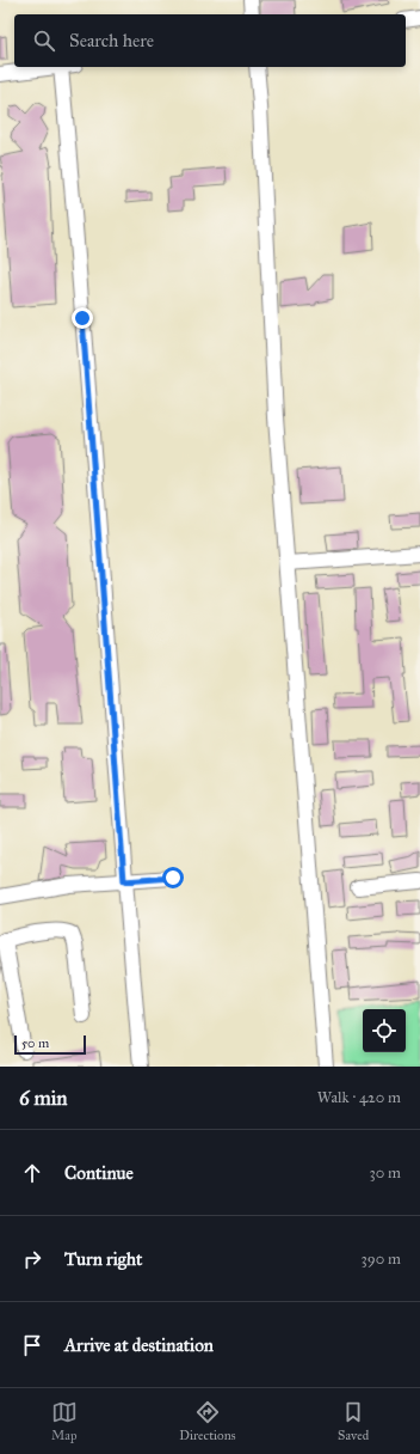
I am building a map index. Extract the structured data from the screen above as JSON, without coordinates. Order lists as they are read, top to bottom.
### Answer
{
  "scale_bar": "50 m",
  "page": {
    "search": "Search here",
    "scale": "50 m",
    "heading": ["6 min", "Walk · 420 m"],
    "list": [
      ["Continue", "30 m"],
      ["Turn right", "390 m"],
      "Arrive at destination"
    ],
    "nav": ["Map", "Directions", "Saved"]
  }
}
